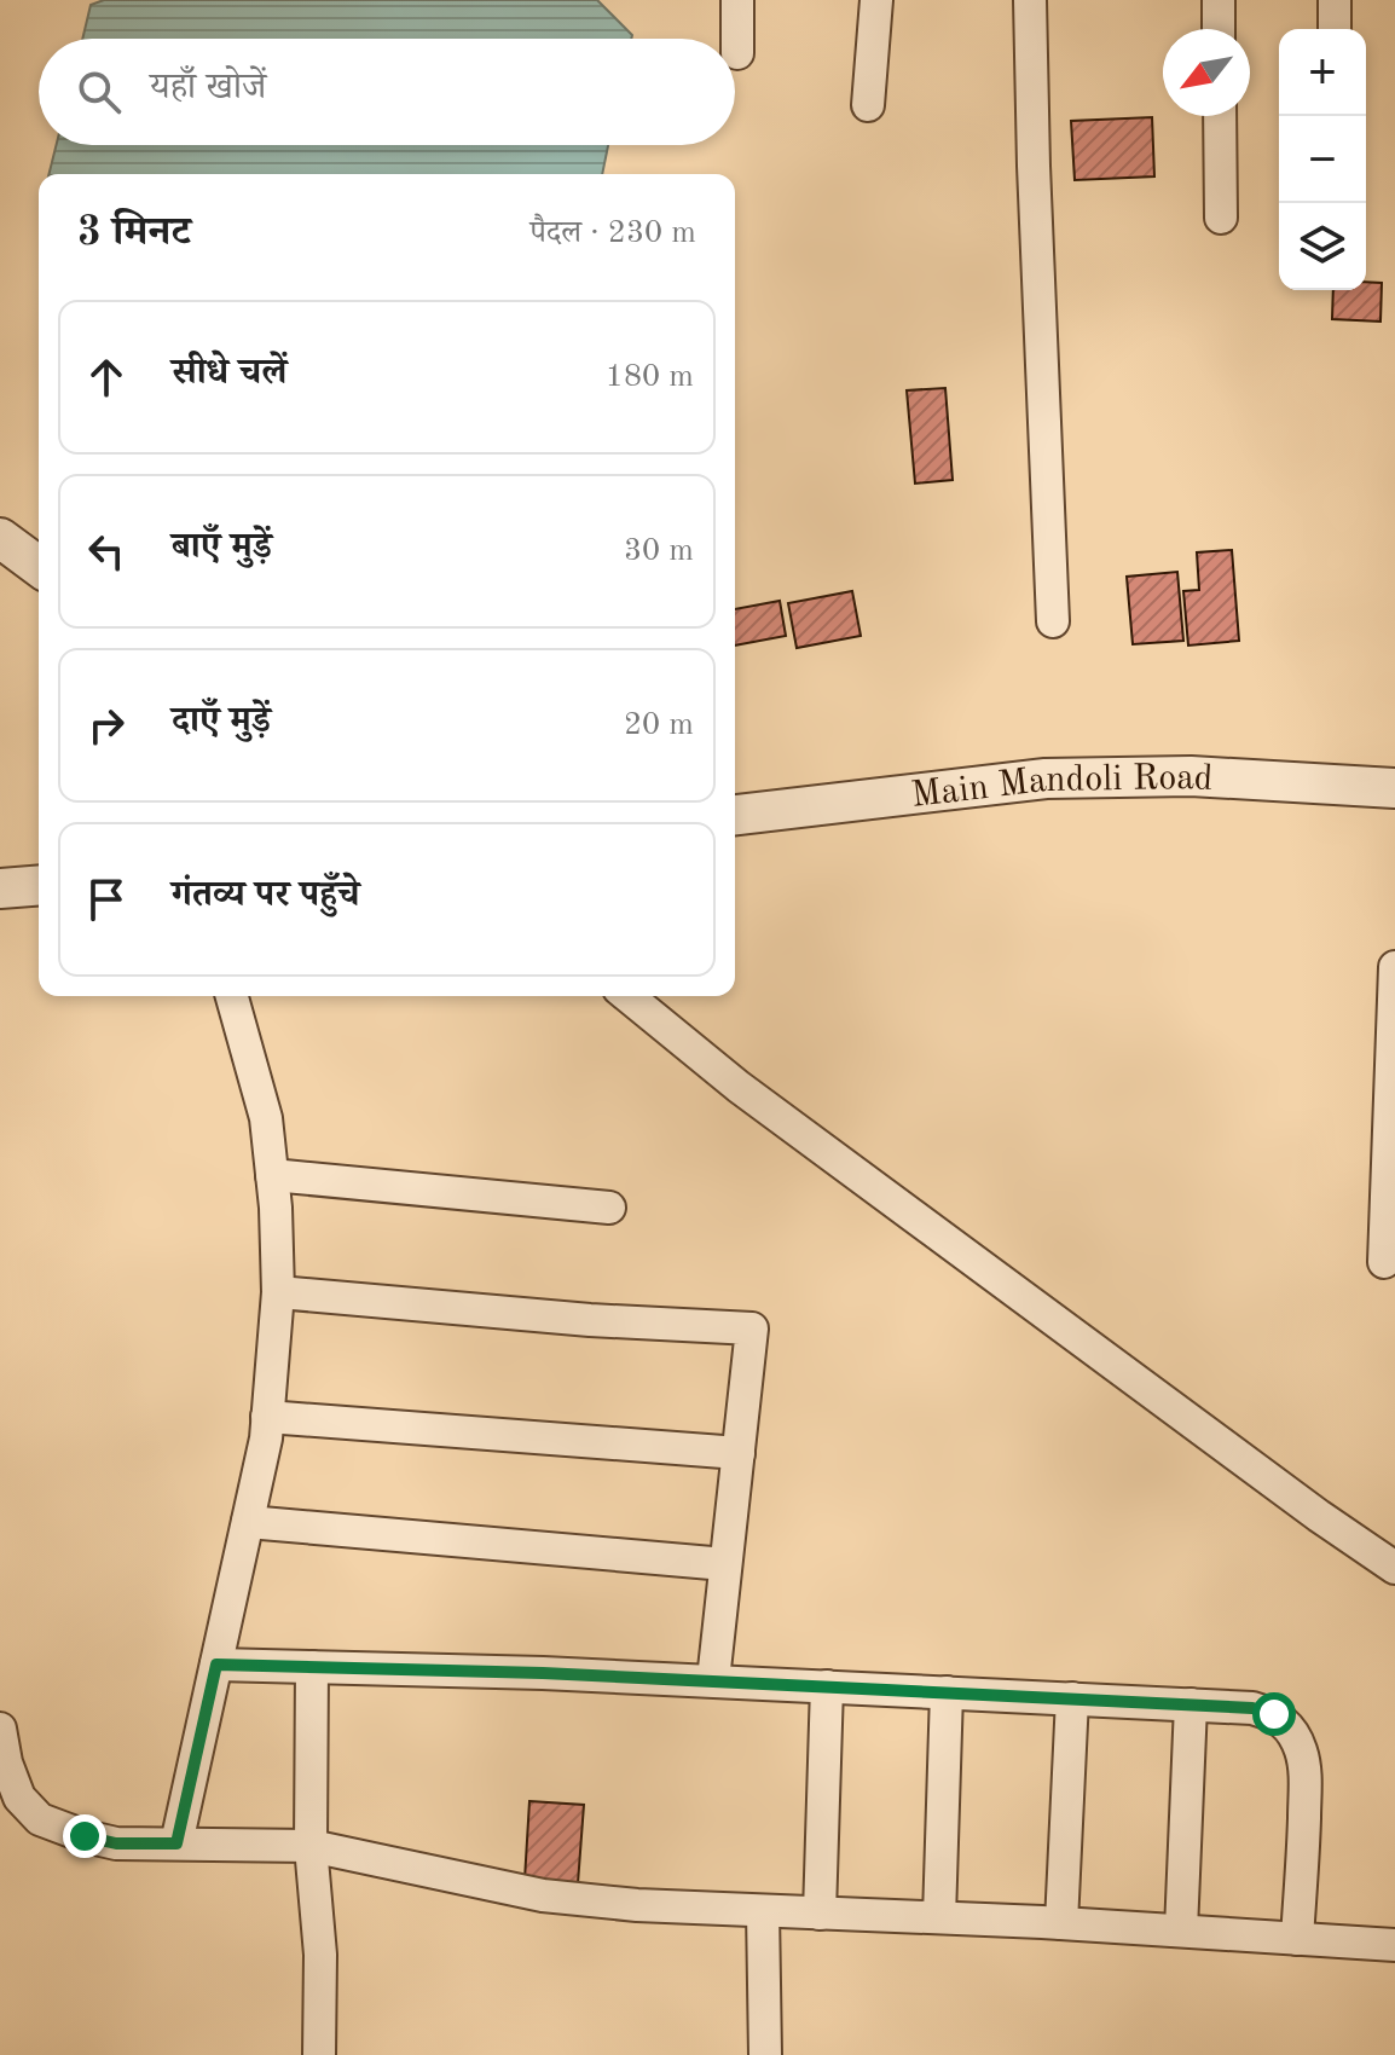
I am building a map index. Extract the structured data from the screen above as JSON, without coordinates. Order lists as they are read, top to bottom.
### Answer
{
  "streets": {
    "street": ["Main Mandoli Road"]
  },
  "north": "bottom left",
  "page": {
    "map_buttons": ["+", "−"],
    "search": "यहाँ खोजें",
    "heading": ["3 मिनट", "पैदल · 230 m"],
    "list": [
      ["सीधे चलें", "180 m"],
      ["बाएँ मुड़ें", "30 m"],
      ["दाएँ मुड़ें", "20 m"],
      "गंतव्य पर पहुँचे"
    ]
  }
}
